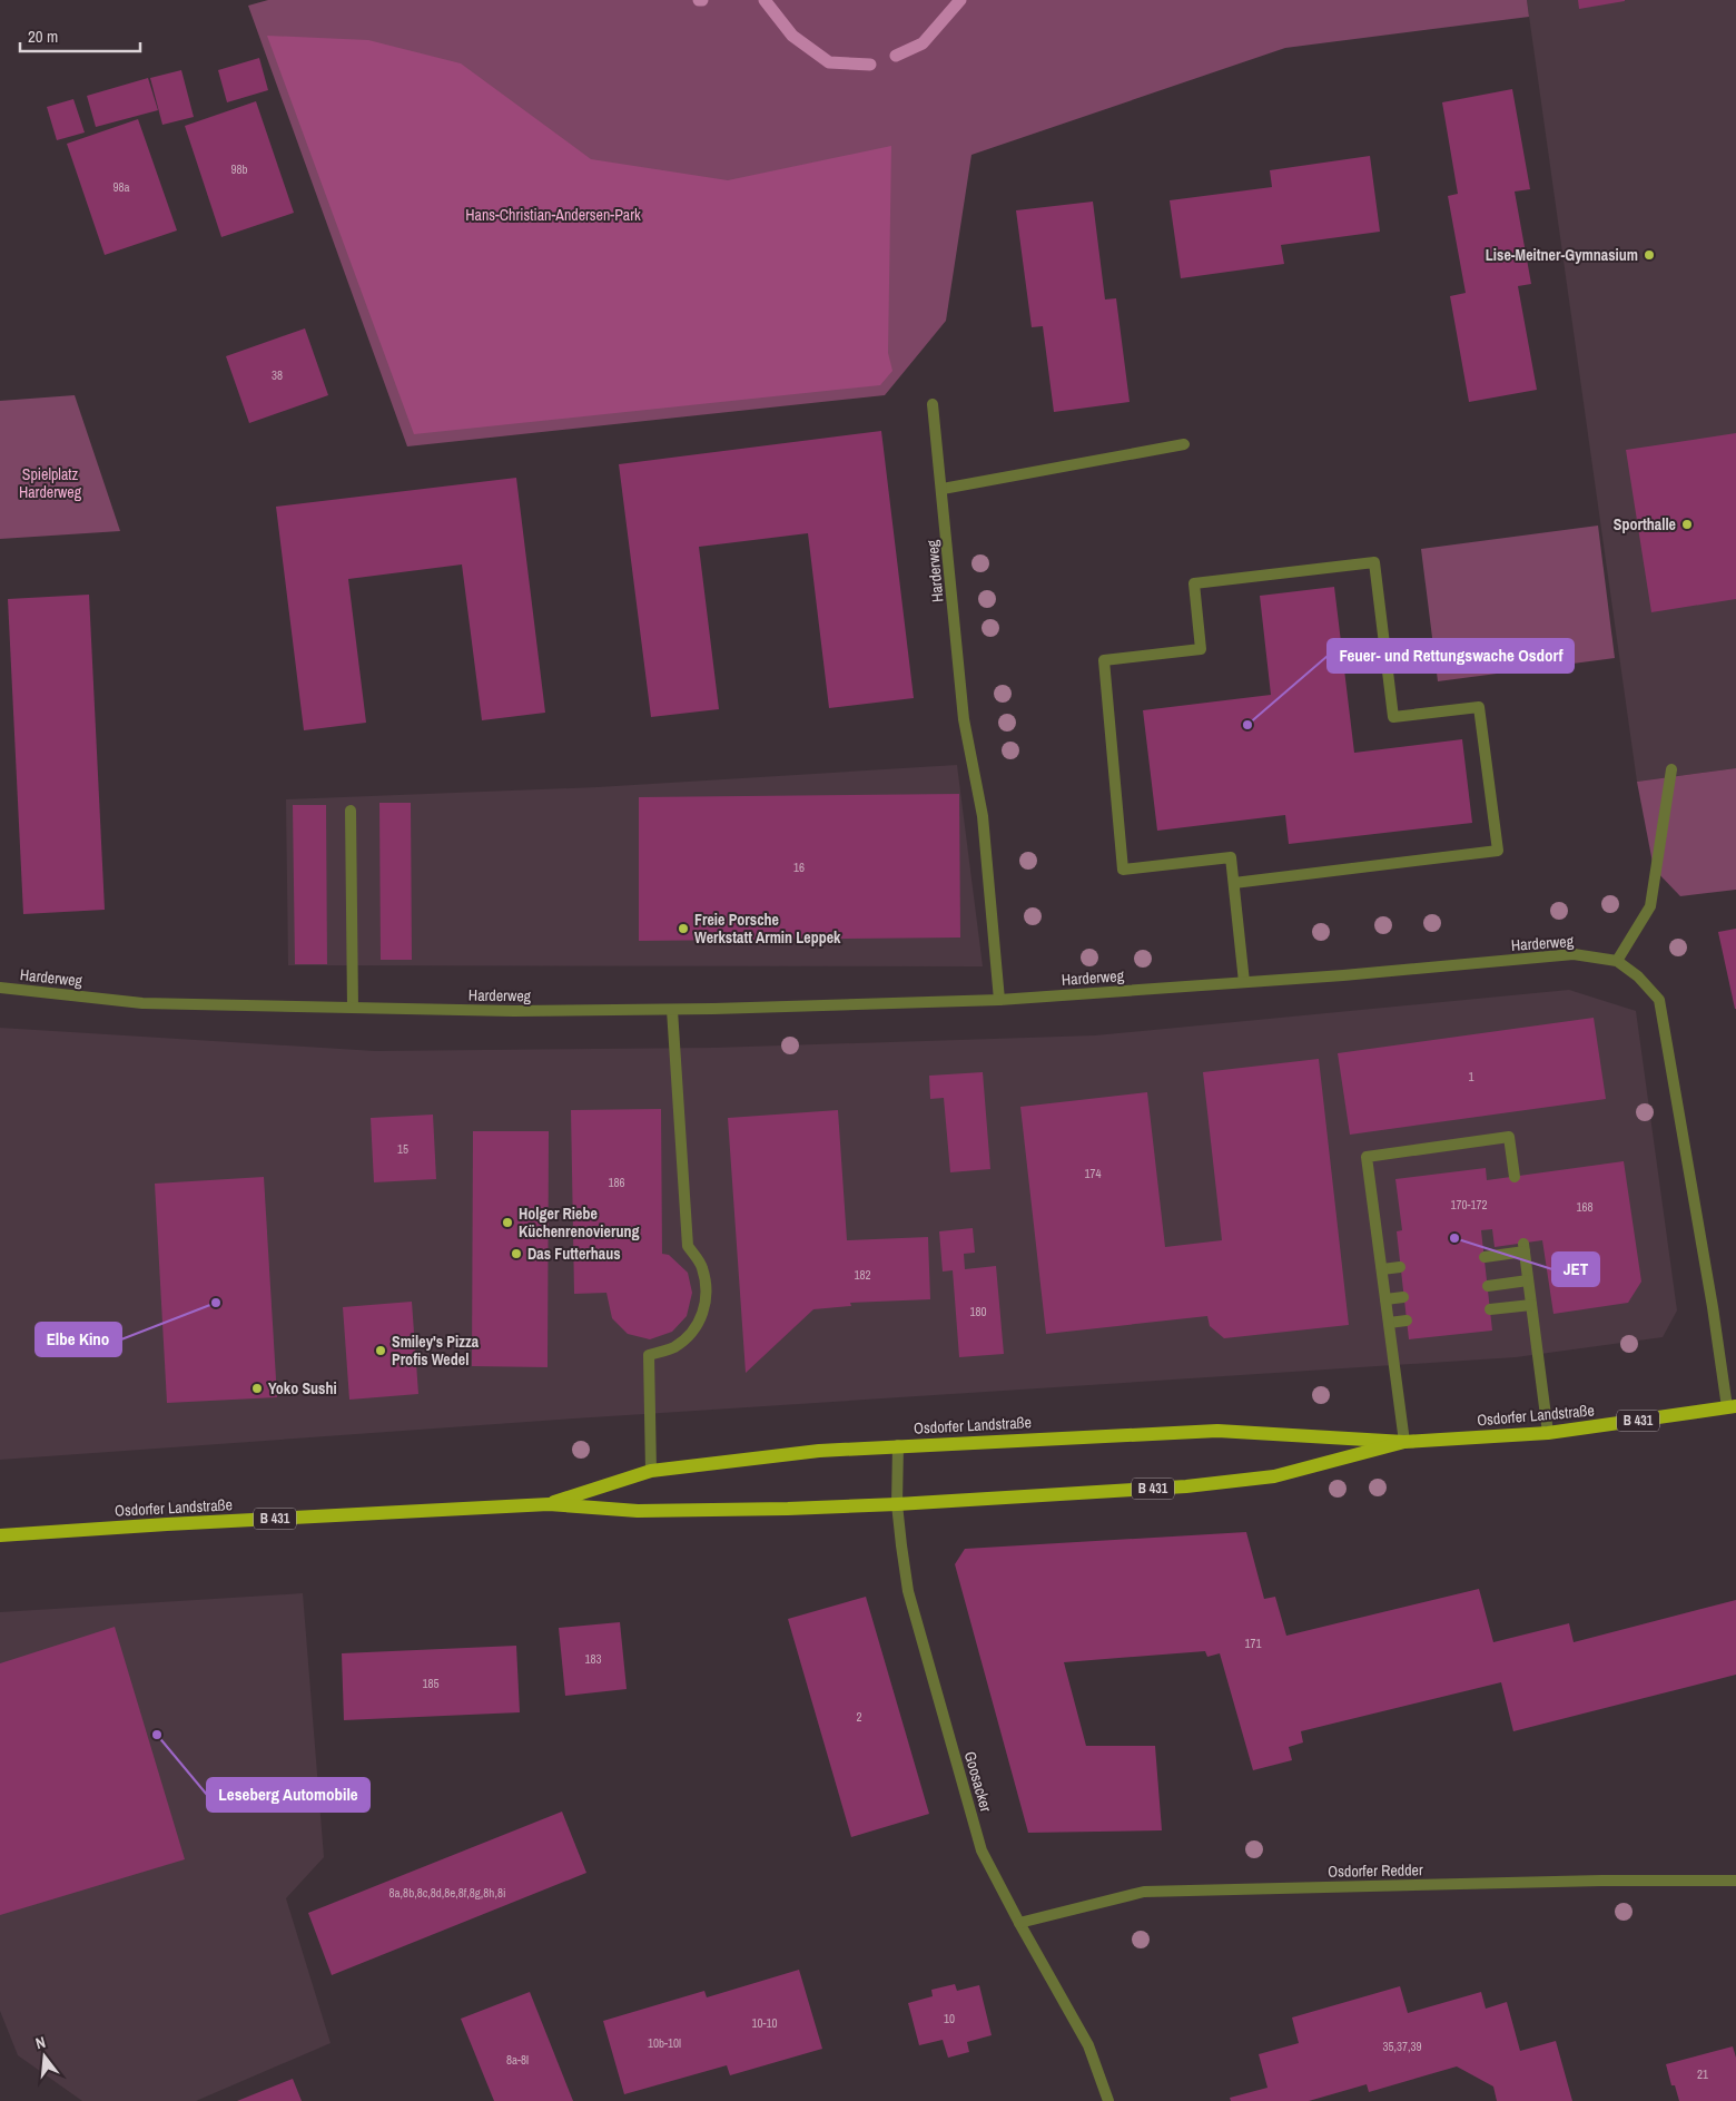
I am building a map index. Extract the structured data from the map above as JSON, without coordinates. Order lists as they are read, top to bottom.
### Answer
{
  "streets": {
    "main road": ["Osdorfer Landstraße", "B 431"],
    "street": ["Harderweg", "Goosacker", "Osdorfer Redder"]
  },
  "crossings": [
    ["Harderweg", "Osdorfer Landstraße"],
    ["Osdorfer Landstraße", "Goosacker"],
    ["Goosacker", "Osdorfer Redder"]
  ],
  "parks": ["Hans-Christian-Andersen-Park", "Spielplatz Harderweg"],
  "places": [
    "Lise-Meitner-Gymnasium",
    "Sporthalle",
    "Feuer- und Rettungswache Osdorf",
    "Freie Porsche Werkstatt Armin Leppek",
    "Holger Riebe Küchenrenovierung",
    "JET",
    "Das Futterhaus",
    "Elbe Kino",
    "Smiley's Pizza Profis Wedel",
    "Yoko Sushi",
    "Leseberg Automobile"
  ],
  "house_numbers": [
    "98b",
    "98a",
    "38",
    "16",
    "1",
    "15",
    "174",
    "186",
    "170-172",
    "168",
    "182",
    "180",
    "171",
    "183",
    "185",
    "2",
    "8a,8b,8c,8d,8e,8f,8g,8h,8i",
    "10",
    "10-10",
    "10b-10l",
    "35,37,39",
    "8a-8l",
    "21"
  ],
  "scale_bar": "20 m",
  "north": "top"
}
